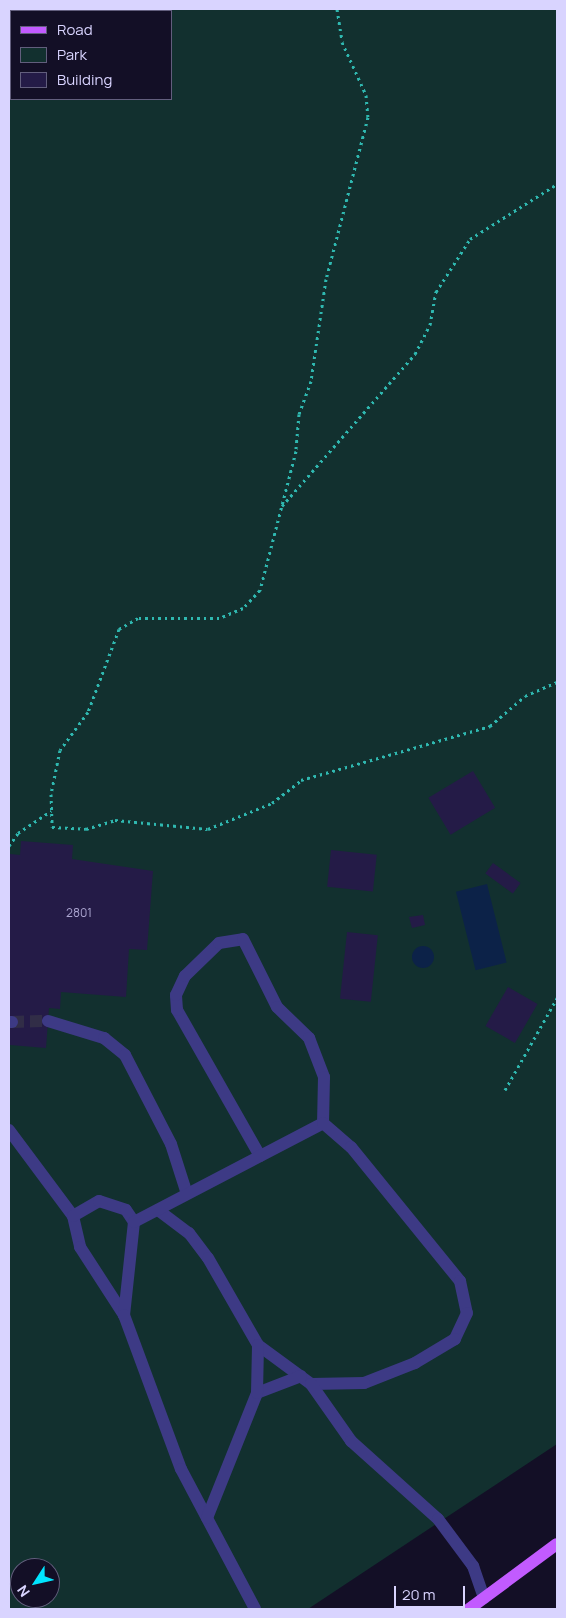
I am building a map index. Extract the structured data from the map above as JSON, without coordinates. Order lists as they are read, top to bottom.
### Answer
{
  "house_numbers": ["2801"],
  "legend": ["Road", "Park", "Building"],
  "scale_bar": "20 m",
  "north": "bottom left"
}
